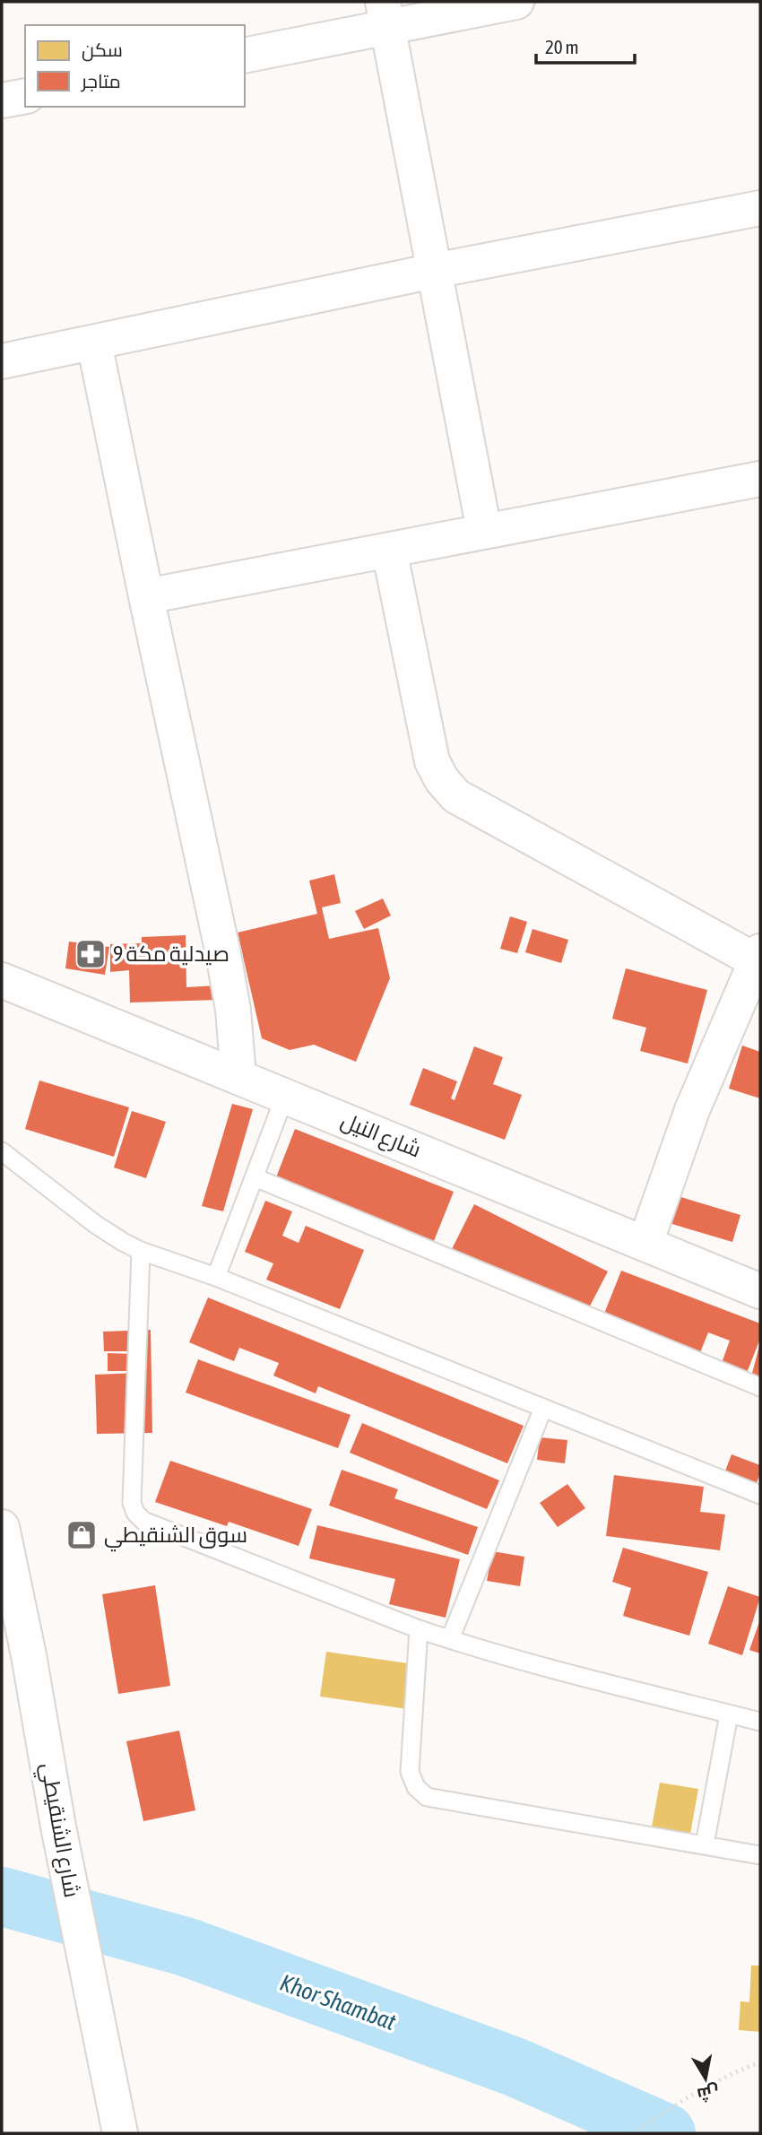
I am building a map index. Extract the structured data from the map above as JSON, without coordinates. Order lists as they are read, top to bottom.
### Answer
{
  "streets": {
    "street": ["شارع النيل", "شارع الشنقيطي"]
  },
  "water": ["Khor Shambat"],
  "places": {
    "pharmacy": ["صيدلية مكة 9"],
    "shop": ["سوق الشنقيطي"]
  },
  "legend": ["سكن", "متاجر"],
  "scale_bar": "20 m",
  "north": "bottom"
}
